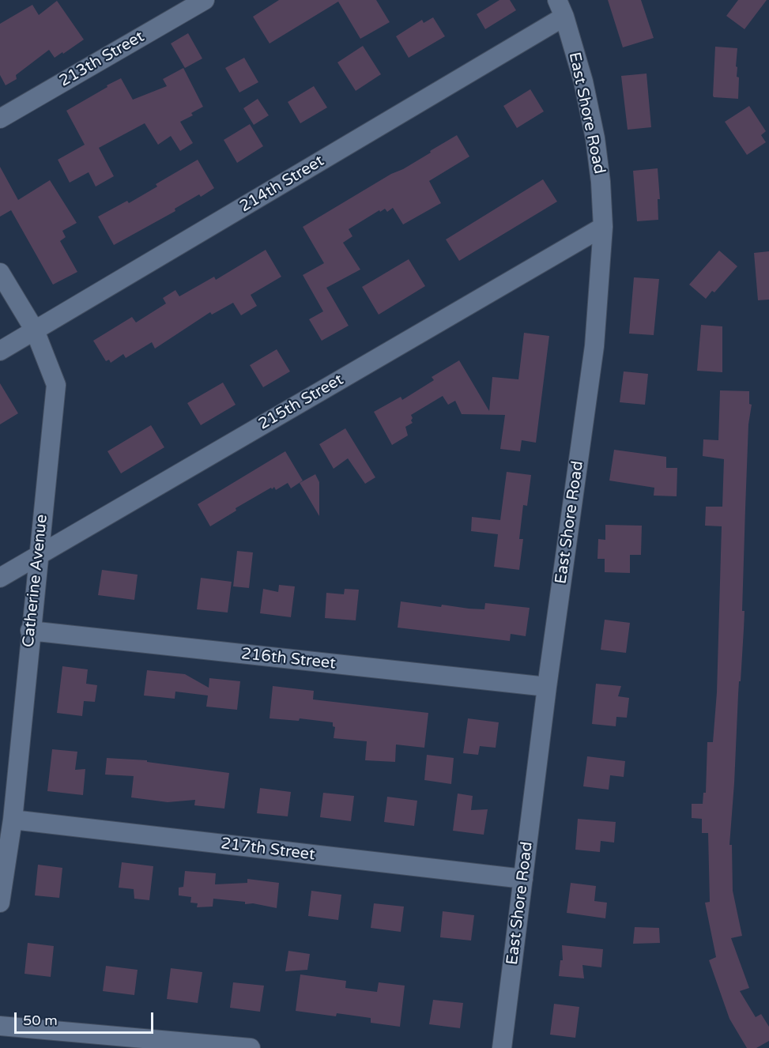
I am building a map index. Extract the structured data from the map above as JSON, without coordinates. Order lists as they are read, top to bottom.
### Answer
{
  "streets": {
    "street": [
      "213th Street",
      "East Shore Road",
      "214th Street",
      "215th Street",
      "Catherine Avenue",
      "216th Street",
      "217th Street"
    ]
  },
  "crossings": [
    ["East Shore Road", "214th Street"],
    ["East Shore Road", "215th Street"],
    ["East Shore Road", "216th Street"],
    ["East Shore Road", "217th Street"],
    ["214th Street", "Catherine Avenue"],
    ["215th Street", "Catherine Avenue"],
    ["Catherine Avenue", "216th Street"],
    ["Catherine Avenue", "217th Street"]
  ],
  "scale_bar": "50 m"
}
